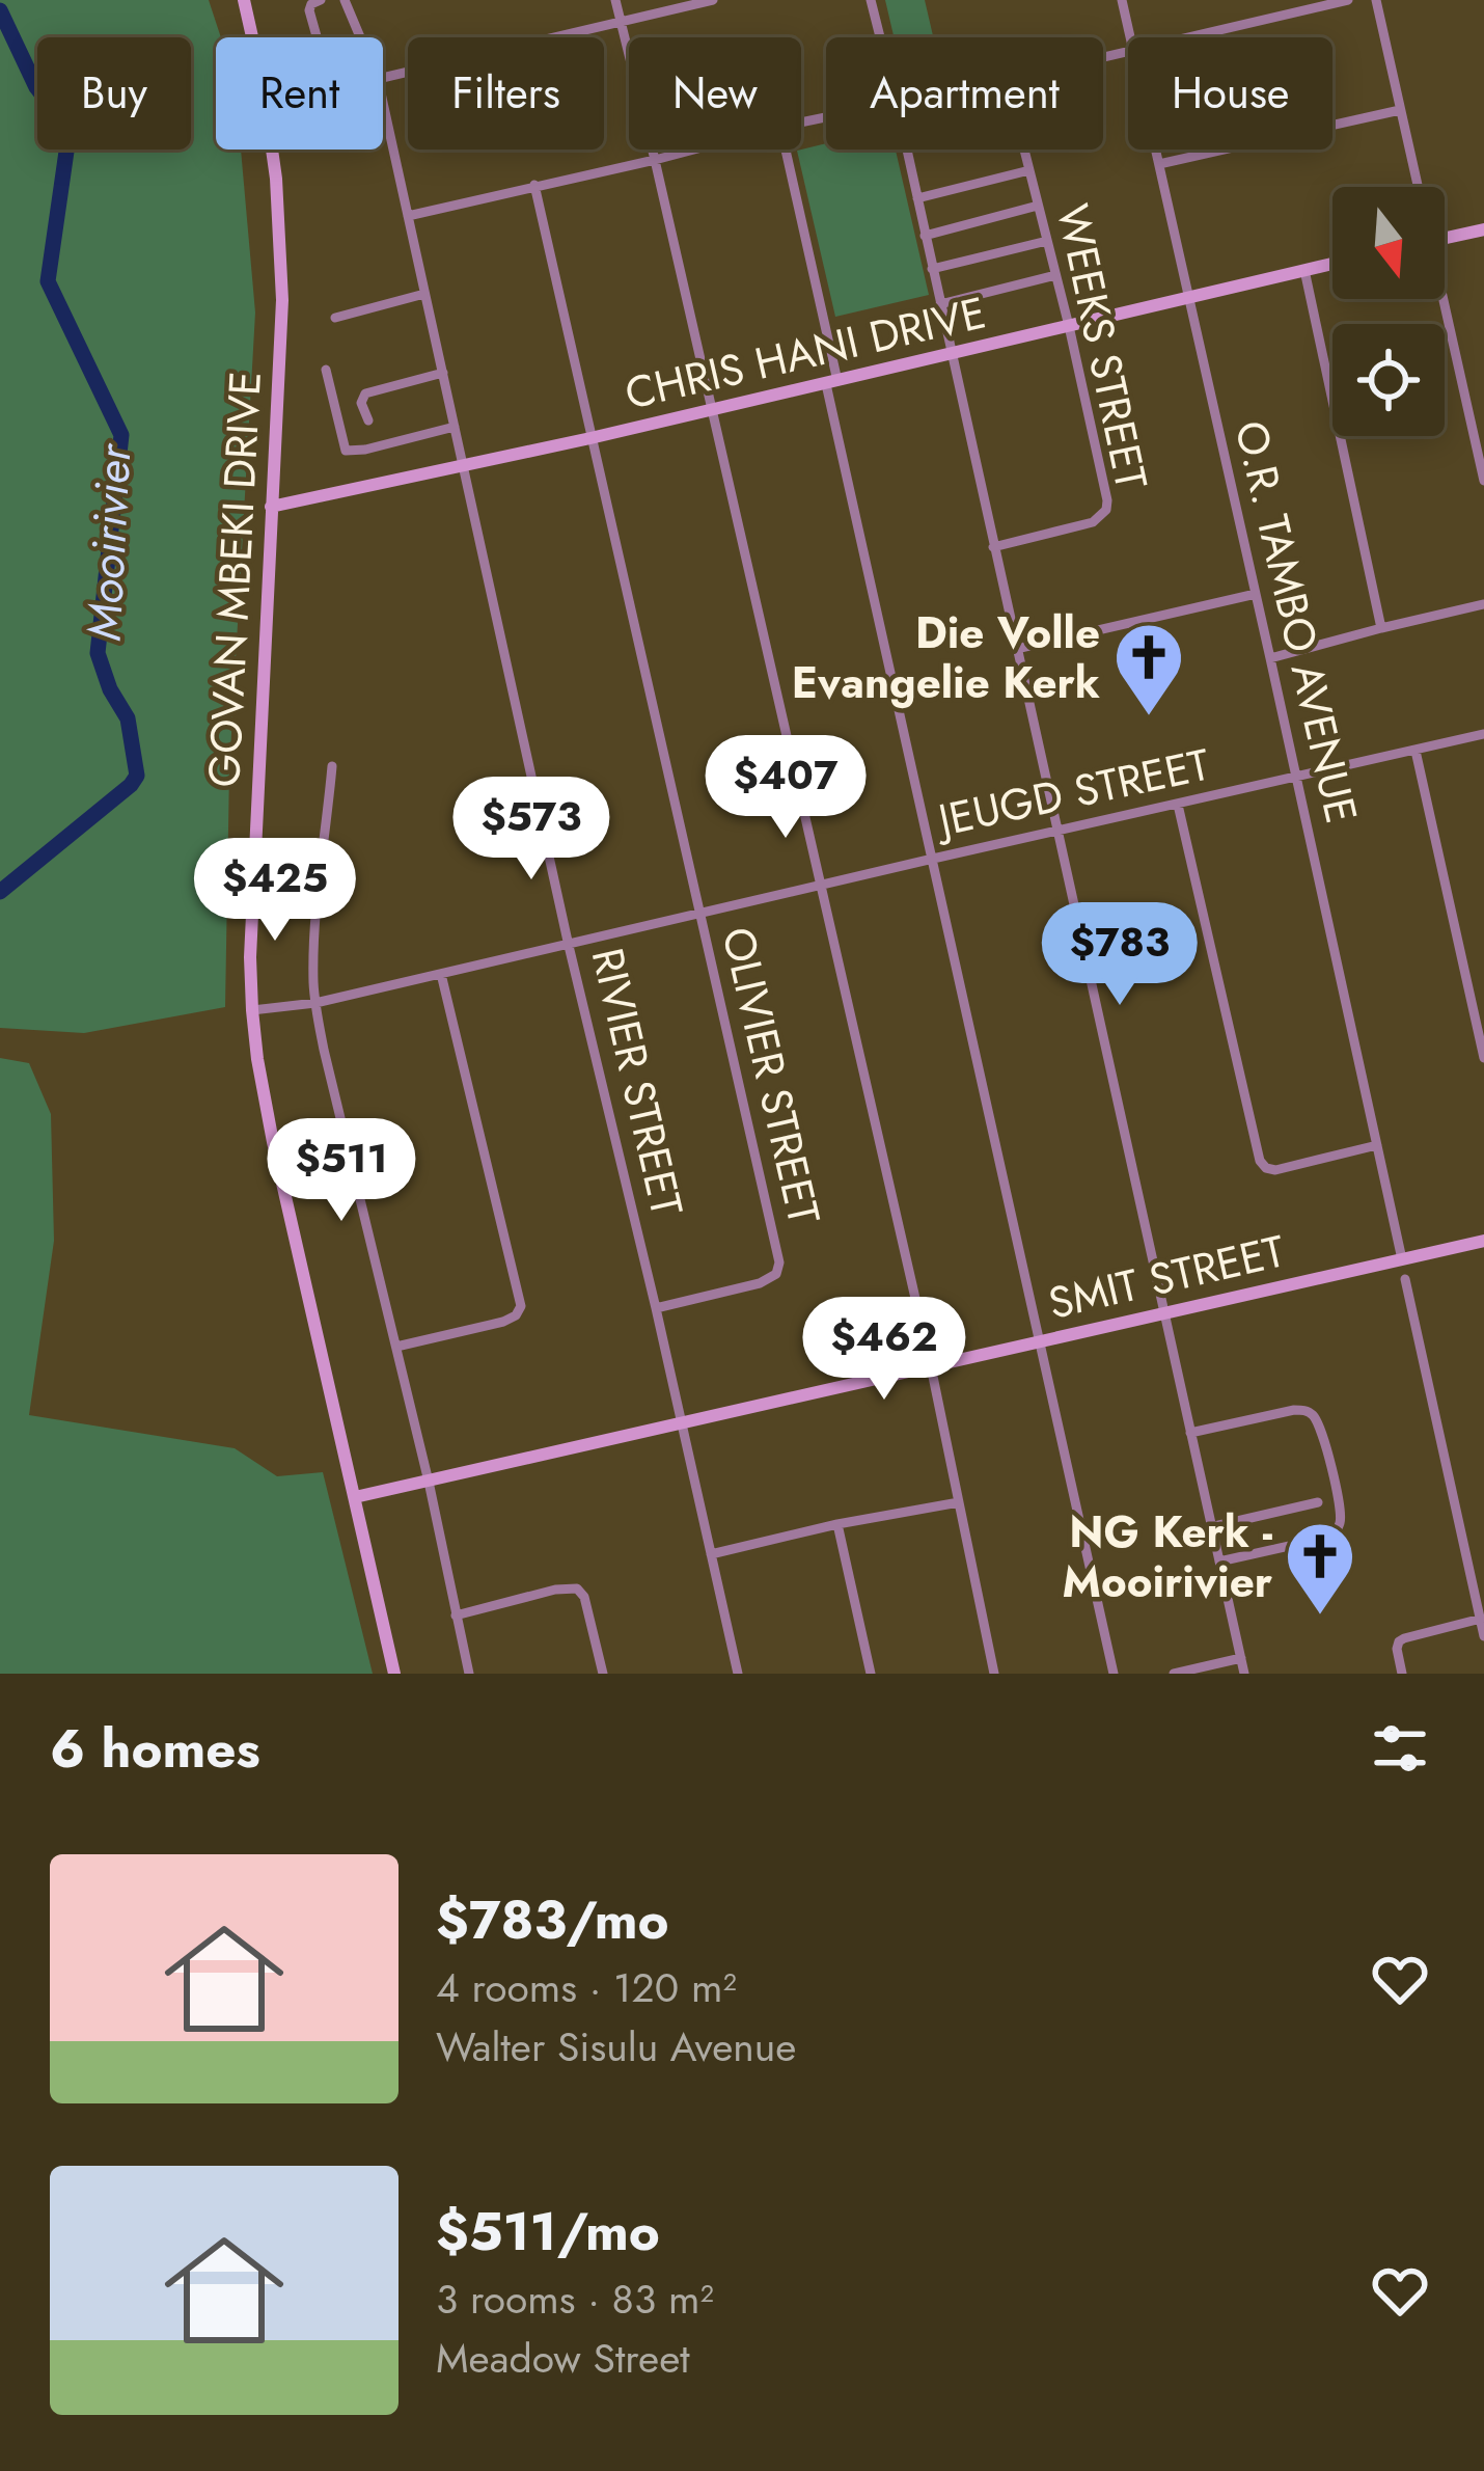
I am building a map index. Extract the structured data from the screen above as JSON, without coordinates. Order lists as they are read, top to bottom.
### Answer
{
  "streets": {
    "street": [
      "WEEKS STREET",
      "CHRIS HANI DRIVE",
      "GOVAN MBEKI DRIVE",
      "O.R. TAMBO AVENUE",
      "JEUGD STREET",
      "OLIVIER STREET",
      "RIVIER STREET",
      "SMIT STREET"
    ]
  },
  "crossings": [
    ["WEEKS STREET", "CHRIS HANI DRIVE"],
    ["CHRIS HANI DRIVE", "GOVAN MBEKI DRIVE"],
    ["CHRIS HANI DRIVE", "O.R. TAMBO AVENUE"],
    ["CHRIS HANI DRIVE", "OLIVIER STREET"],
    ["CHRIS HANI DRIVE", "RIVIER STREET"],
    ["GOVAN MBEKI DRIVE", "JEUGD STREET"],
    ["GOVAN MBEKI DRIVE", "SMIT STREET"],
    ["O.R. TAMBO AVENUE", "JEUGD STREET"],
    ["O.R. TAMBO AVENUE", "SMIT STREET"],
    ["JEUGD STREET", "OLIVIER STREET"],
    ["JEUGD STREET", "RIVIER STREET"],
    ["OLIVIER STREET", "RIVIER STREET"],
    ["RIVIER STREET", "SMIT STREET"]
  ],
  "water": ["Mooirivier"],
  "places": {
    "church": ["Die Volle Evangelie Kerk", "NG Kerk - Mooirivier"]
  },
  "north": "bottom",
  "page": {
    "chip": [
      "Buy",
      "Rent",
      "Filters",
      "New",
      "Apartment",
      "House"
    ],
    "price": [
      "$407",
      "$573",
      "$425",
      "$783",
      "$511",
      "$462"
    ],
    "heading": "6 homes",
    "list": [
      {
        "name": "$783/mo",
        "note": "4 rooms · 120 m² · Walter Sisulu Avenue"
      },
      {
        "name": "$511/mo",
        "note": "3 rooms · 83 m² · Meadow Street"
      }
    ]
  }
}
